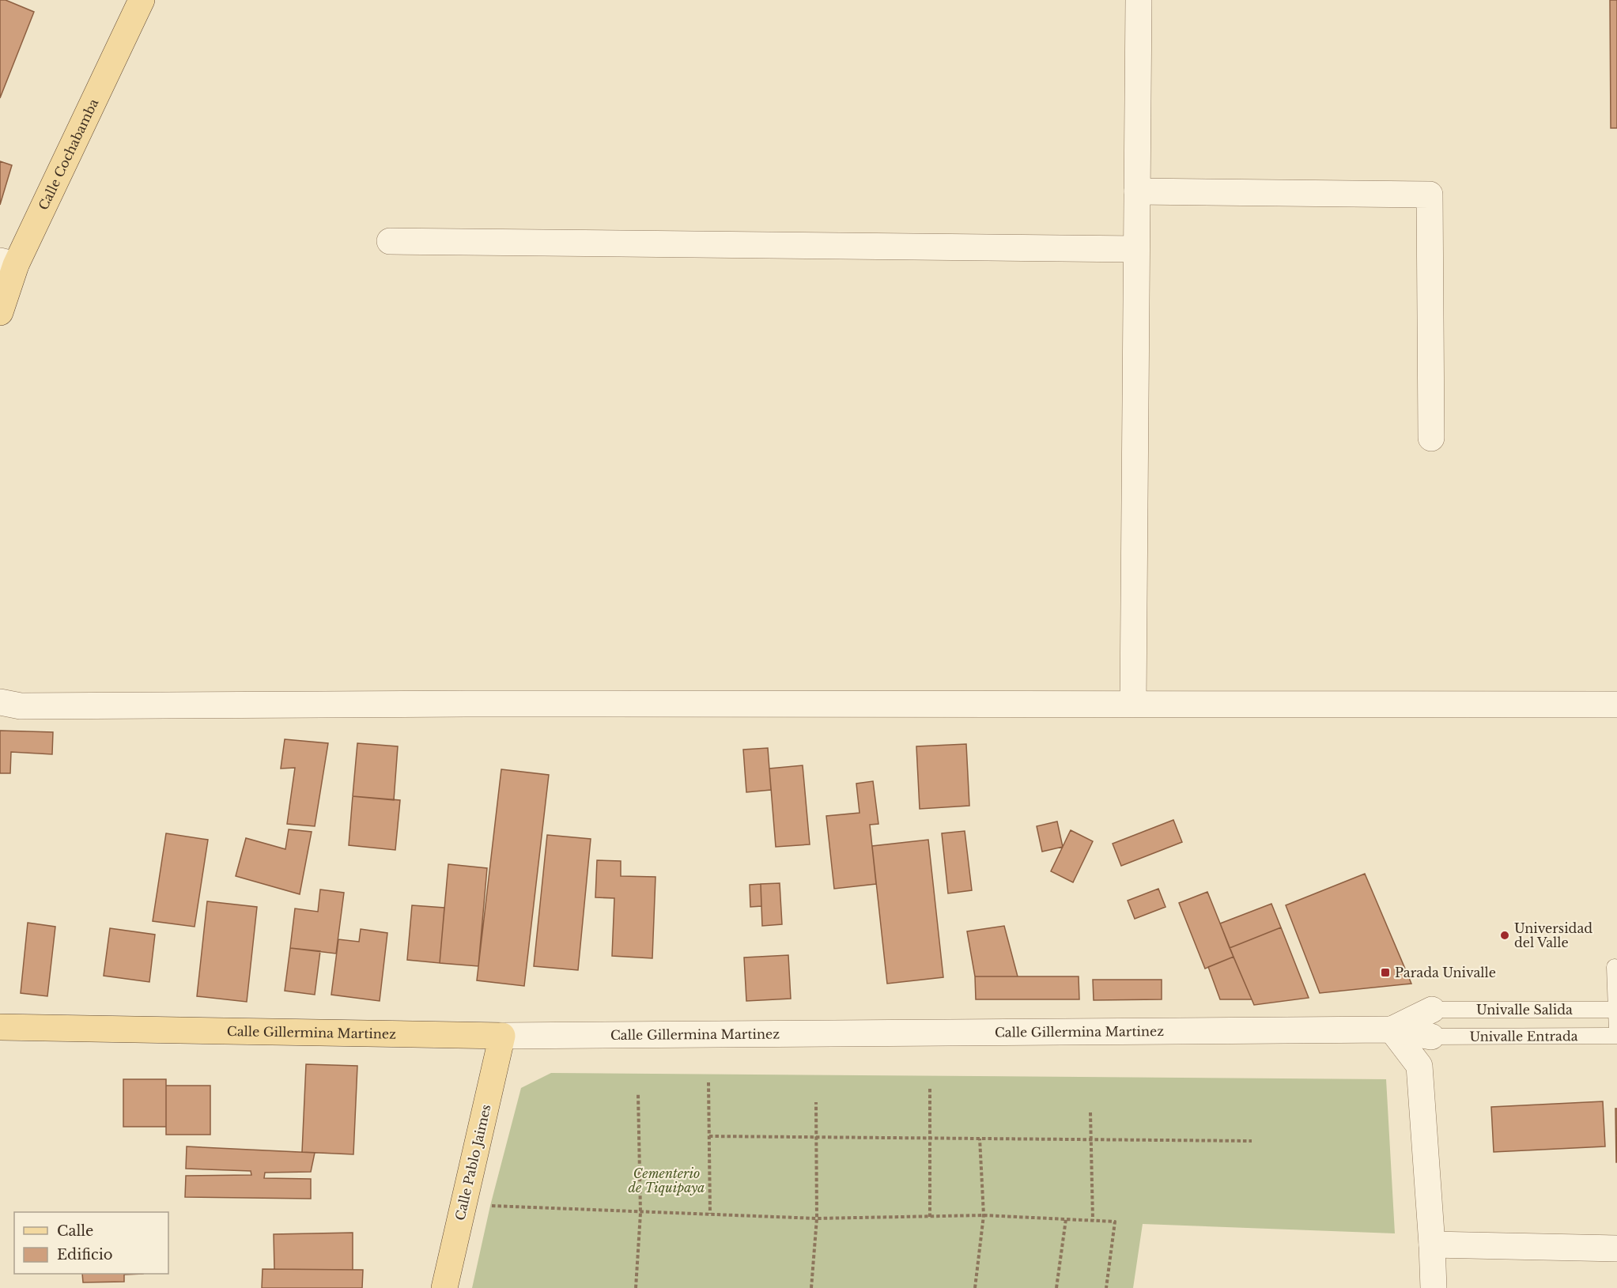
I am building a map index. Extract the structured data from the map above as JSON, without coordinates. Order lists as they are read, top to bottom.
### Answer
{
  "streets": {
    "main road": ["Calle Cochabamba", "Calle Gillermina Martinez", "Calle Pablo Jaimes"],
    "lane": ["Univalle Salida", "Univalle Entrada"]
  },
  "crossings": [
    ["Univalle Salida", "Calle Gillermina Martinez"],
    ["Calle Gillermina Martinez", "Univalle Entrada"],
    ["Calle Gillermina Martinez", "Calle Pablo Jaimes"]
  ],
  "parks": ["Cementerio de Tiquipaya"],
  "places": {
    "other": ["Universidad del Valle"],
    "transit": ["Parada Univalle"]
  },
  "legend": ["Calle", "Edificio"]
}
